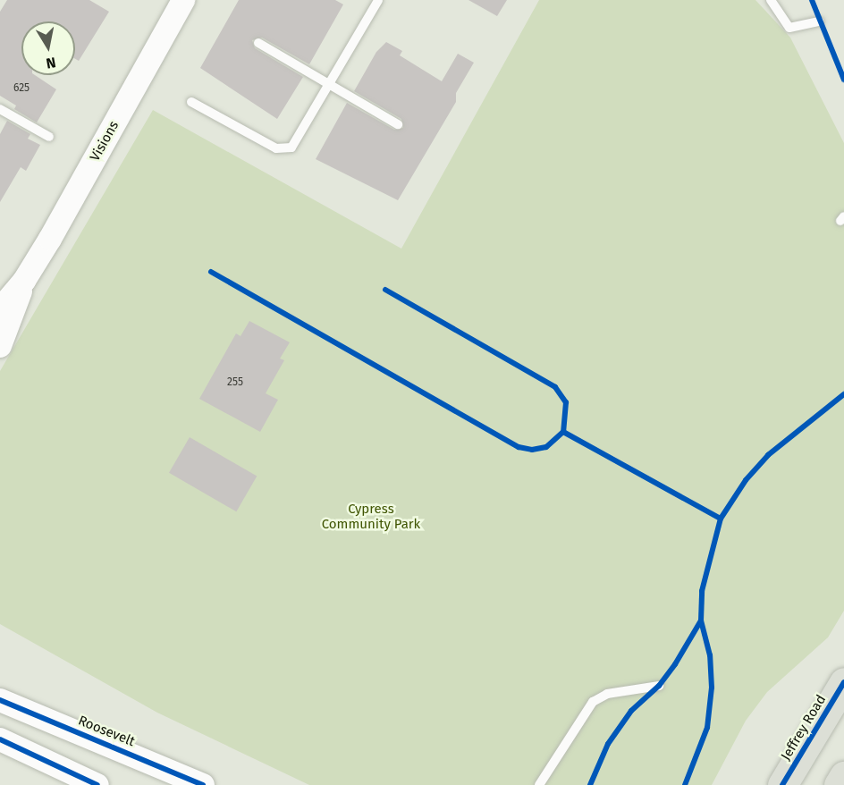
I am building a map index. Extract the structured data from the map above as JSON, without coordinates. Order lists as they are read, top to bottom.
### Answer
{
  "streets": {
    "main road": ["Jeffrey Road"],
    "street": ["Visions", "Roosevelt"]
  },
  "parks": ["Cypress Community Park"],
  "house_numbers": ["625", "255"],
  "north": "bottom"
}
